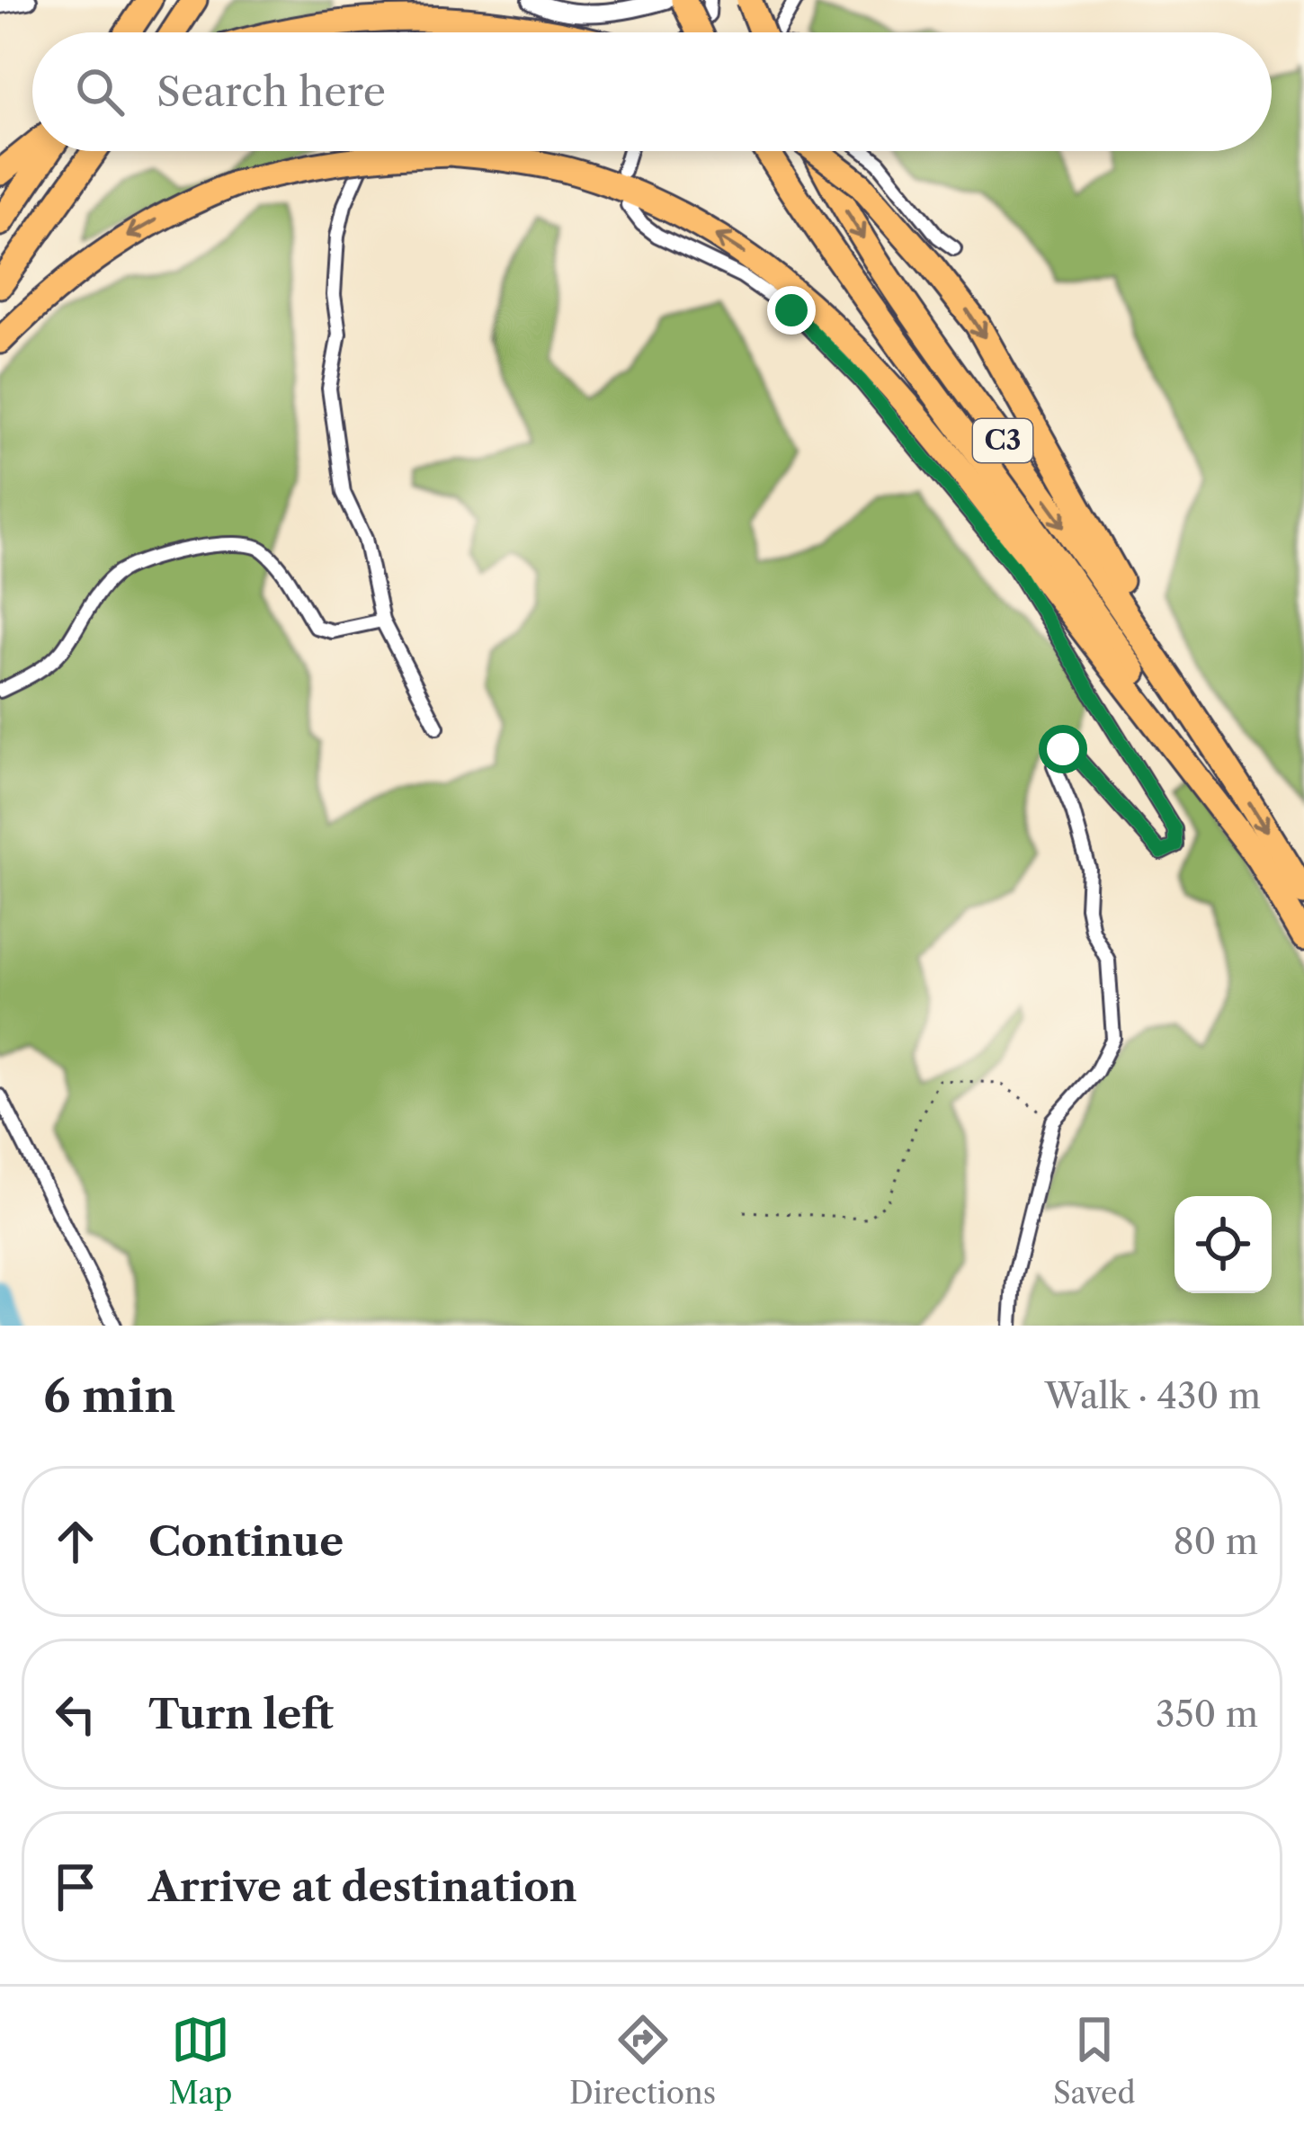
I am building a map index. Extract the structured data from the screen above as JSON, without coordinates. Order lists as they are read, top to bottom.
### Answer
{
  "streets": {
    "highway": ["C3"]
  },
  "page": {
    "search": "Search here",
    "heading": ["6 min", "Walk · 430 m"],
    "list": [
      ["Continue", "80 m"],
      ["Turn left", "350 m"],
      "Arrive at destination"
    ],
    "nav": ["Map", "Directions", "Saved"]
  }
}
